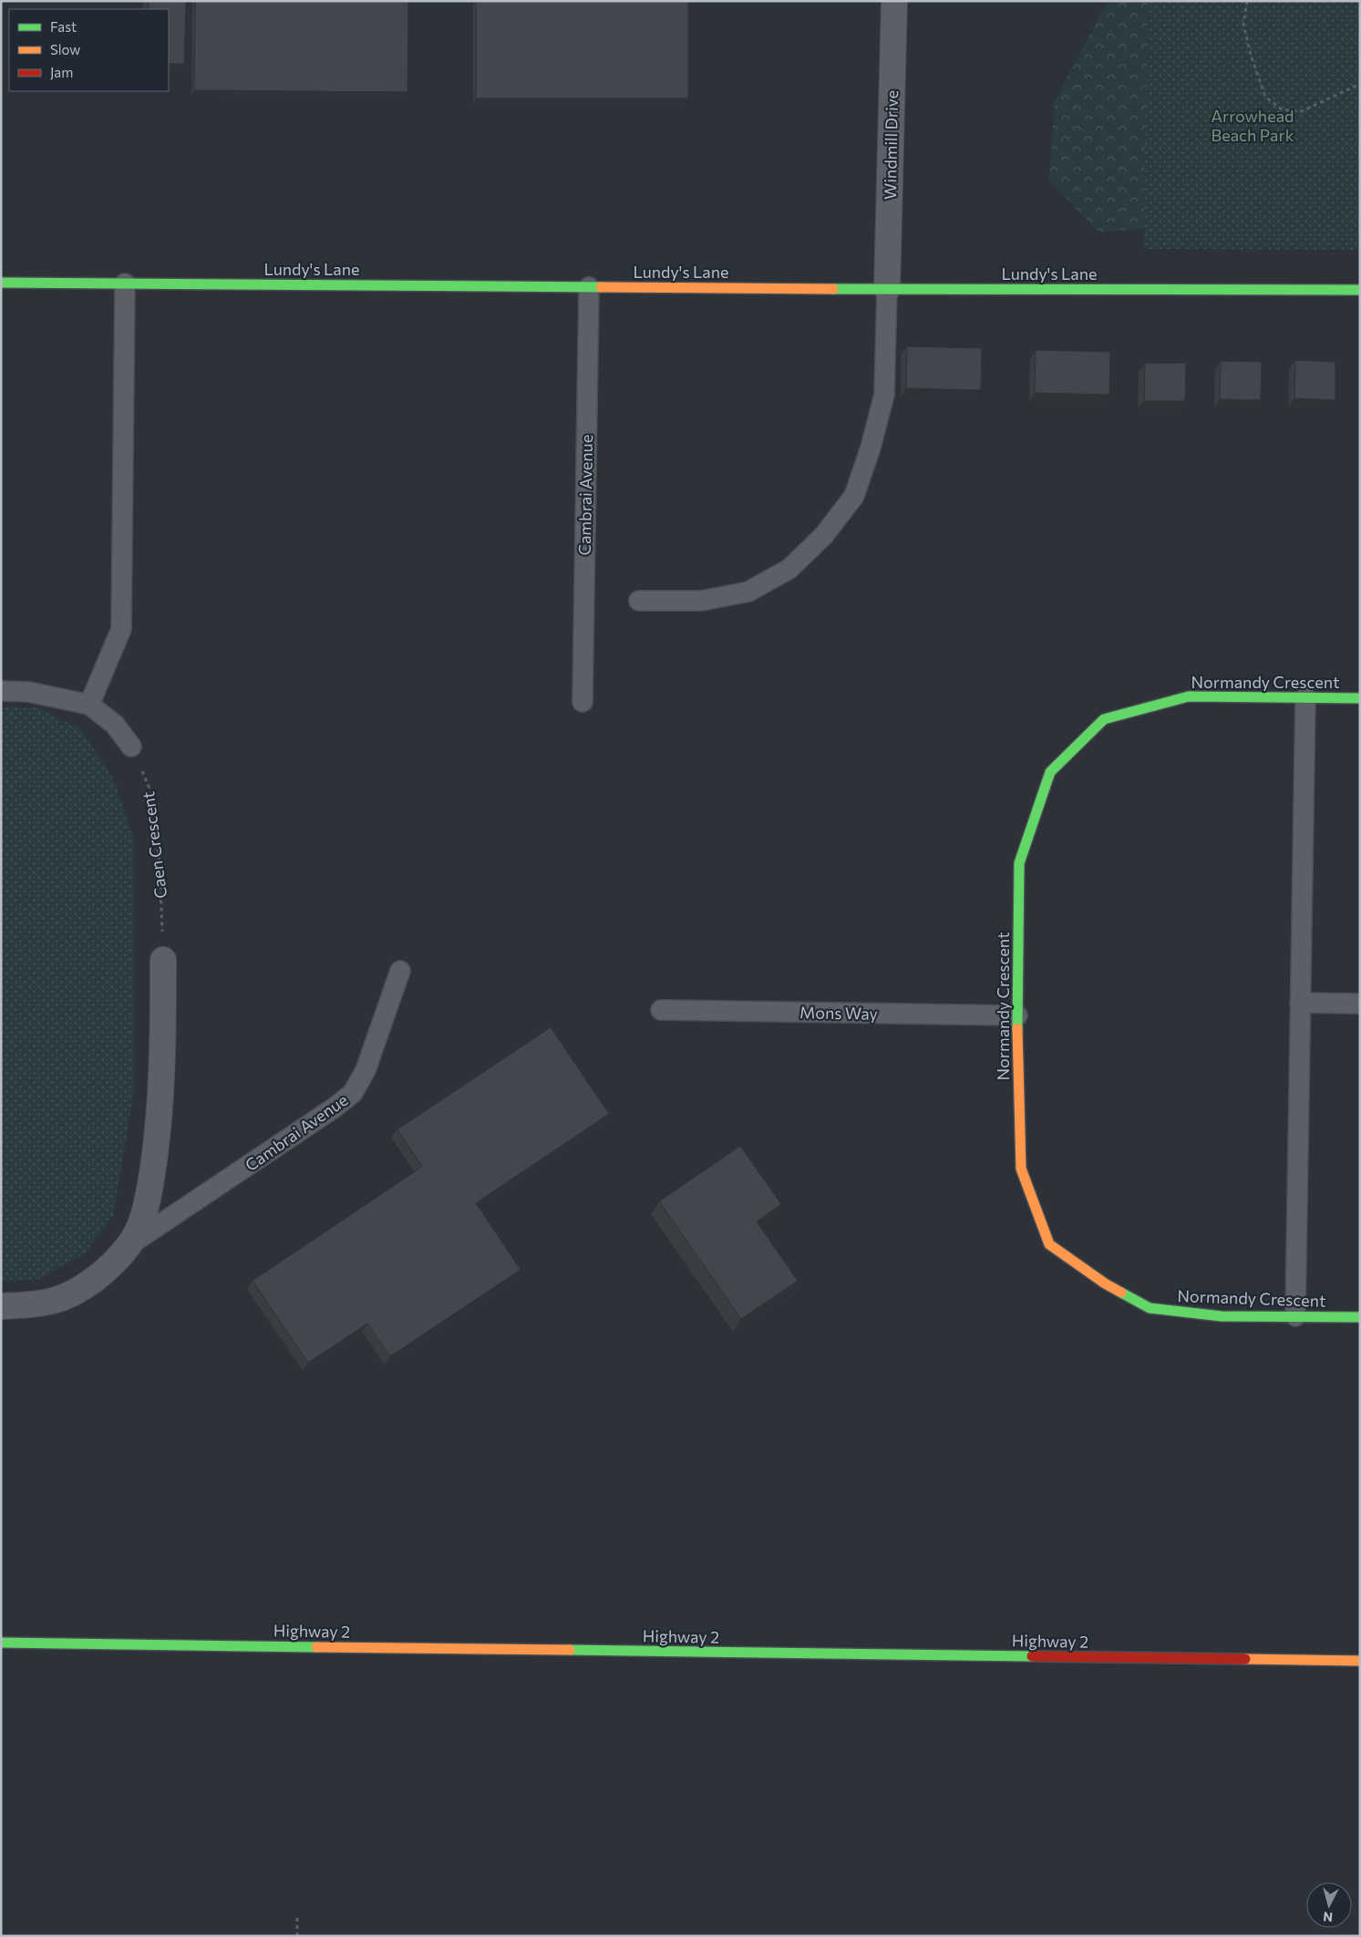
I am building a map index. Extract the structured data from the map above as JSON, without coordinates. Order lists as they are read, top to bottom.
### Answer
{
  "streets": {
    "street": [
      "Windmill Drive",
      "Lundy's Lane",
      "Cambrai Avenue",
      "Normandy Crescent",
      "Highway 2"
    ],
    "lane": ["Mons Way"],
    "path": ["Caen Crescent"]
  },
  "crossings": [
    ["Windmill Drive", "Lundy's Lane"],
    ["Lundy's Lane", "Cambrai Avenue"],
    ["Cambrai Avenue", "Caen Crescent"],
    ["Normandy Crescent", "Mons Way"]
  ],
  "parks": ["Arrowhead Beach Park"],
  "legend": ["Fast", "Slow", "Jam"],
  "north": "bottom"
}
